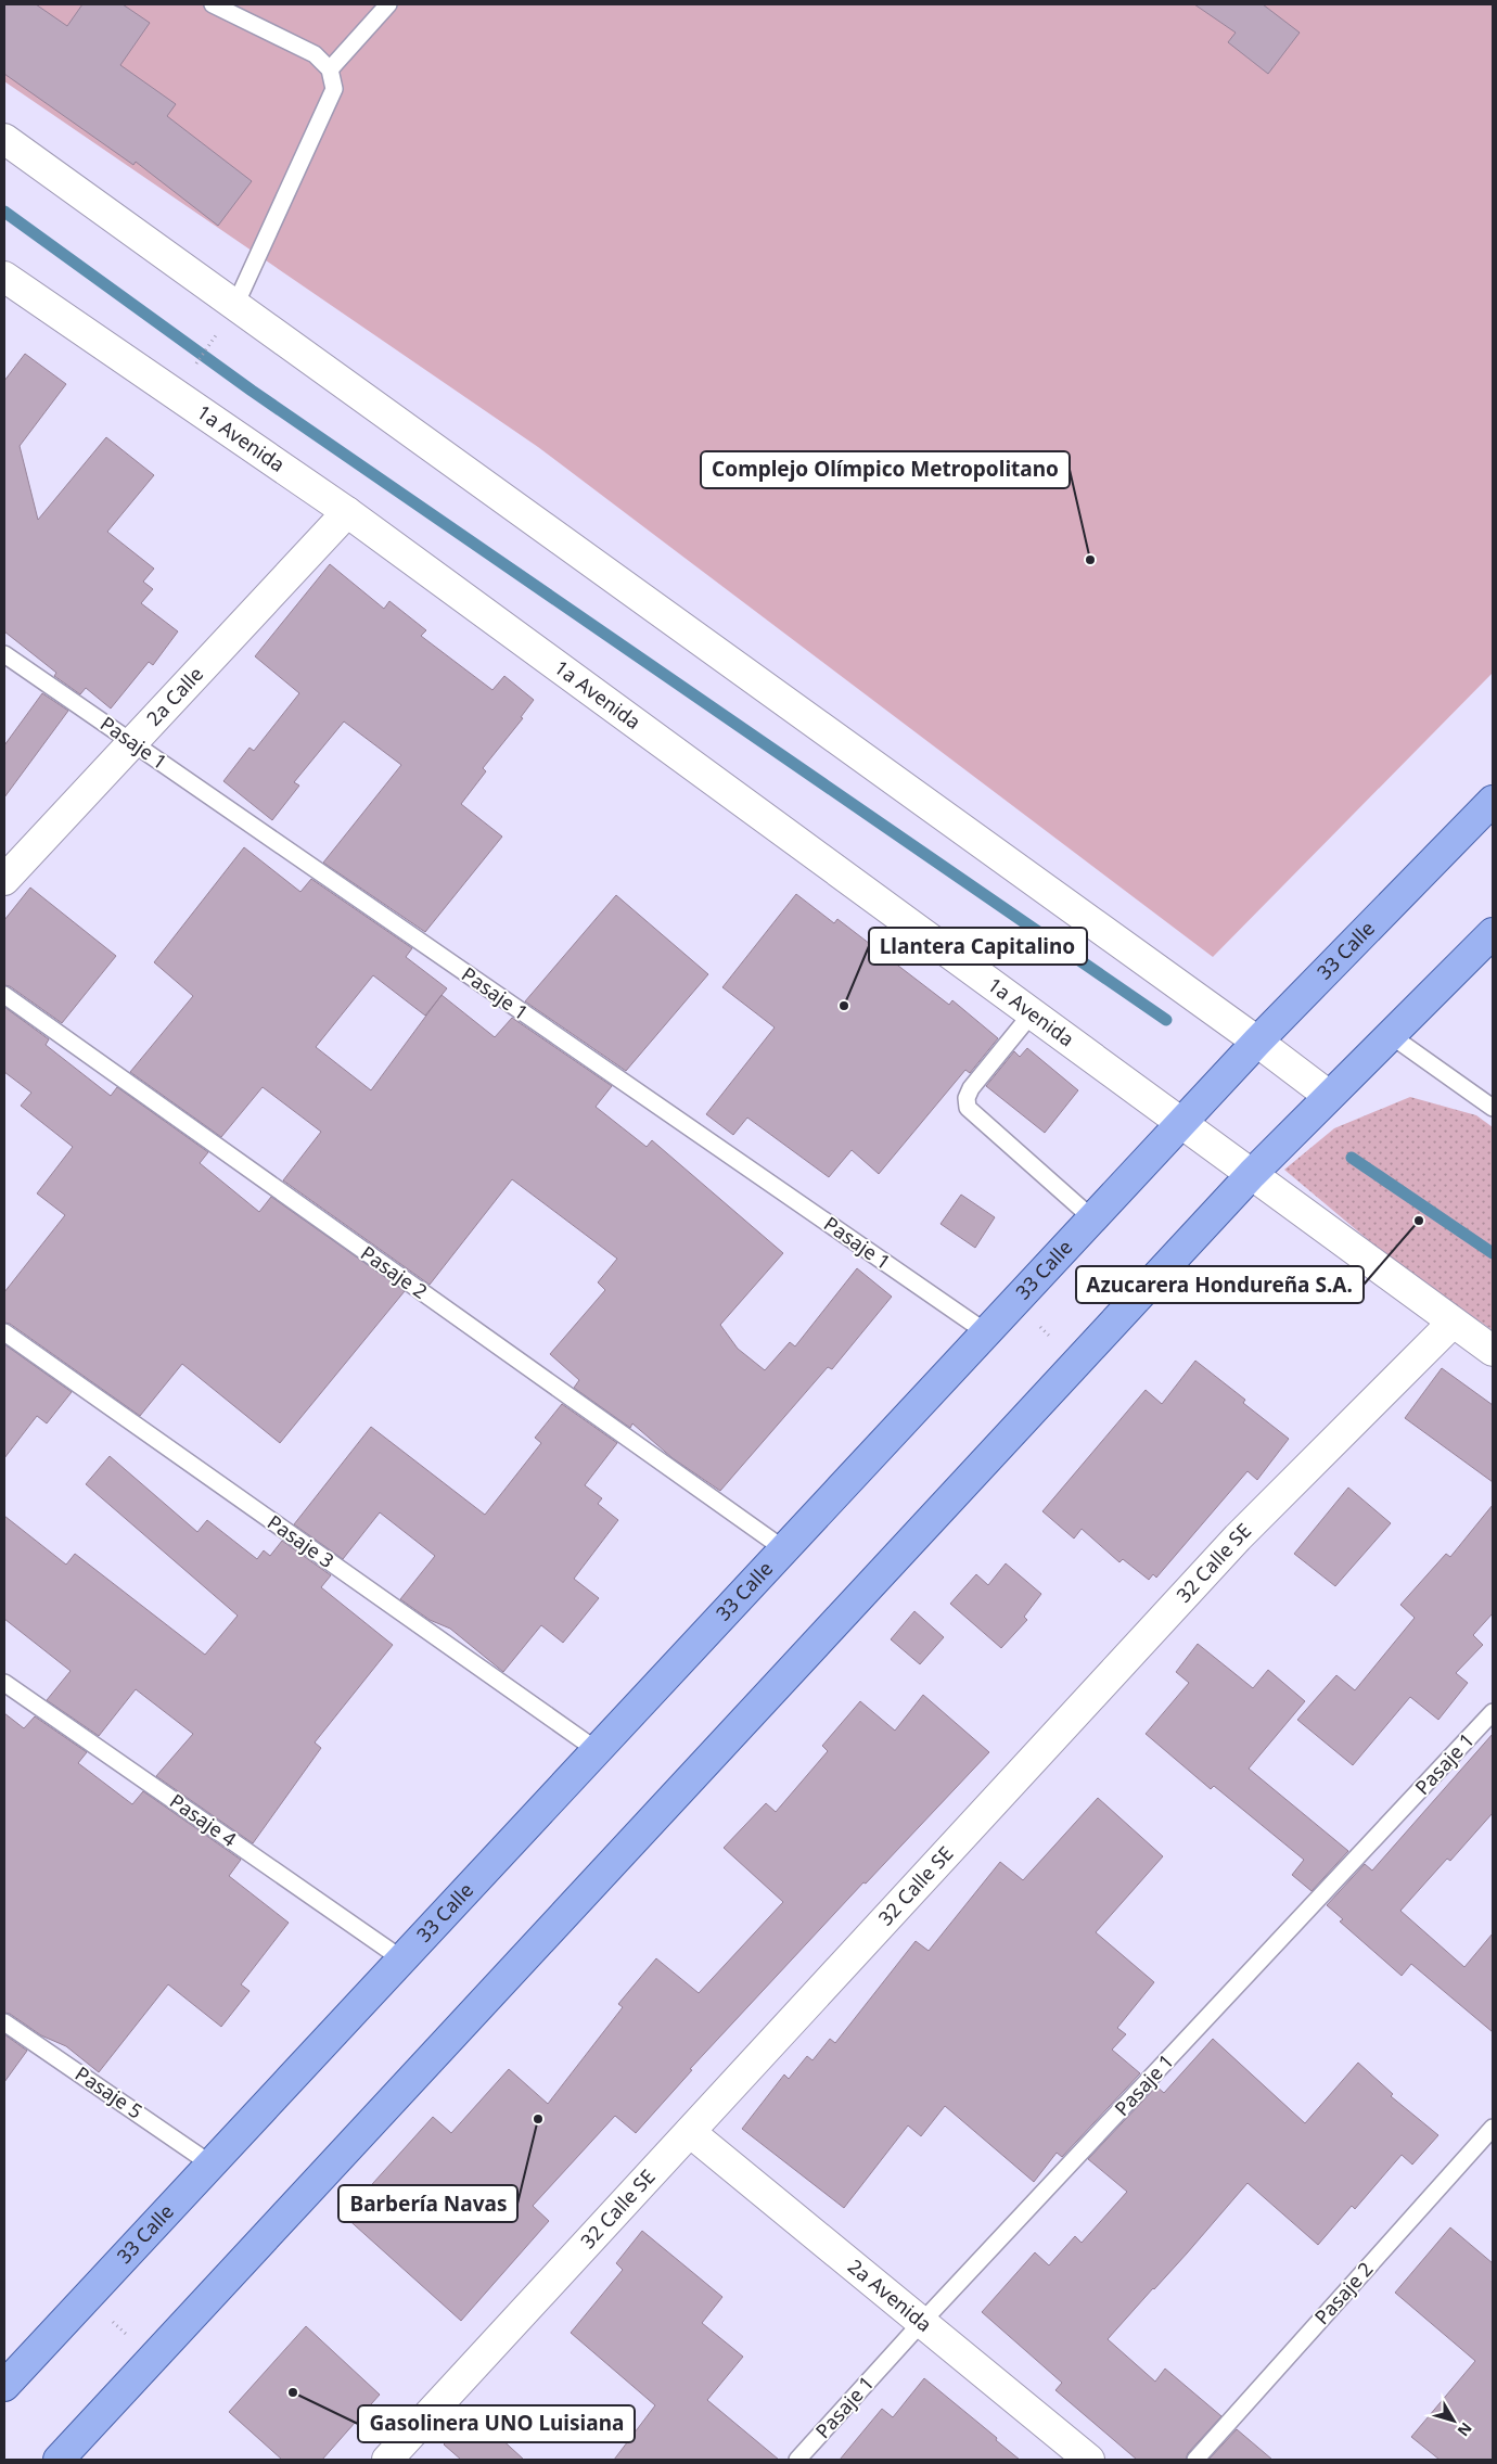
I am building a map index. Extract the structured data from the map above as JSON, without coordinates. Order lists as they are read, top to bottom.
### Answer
{
  "streets": {
    "main road": ["33 Calle"],
    "street": [
      "1a Avenida",
      "2a Calle",
      "32 Calle SE",
      "2a Avenida"
    ],
    "lane": [
      "Pasaje 1",
      "Pasaje 2",
      "Pasaje 3",
      "Pasaje 4",
      "Pasaje 5"
    ]
  },
  "crossings": [
    ["1a Avenida", "2a Calle"],
    ["1a Avenida", "33 Calle"],
    ["2a Calle", "Pasaje 1"],
    ["Pasaje 1", "33 Calle"],
    ["Pasaje 1", "2a Avenida"],
    ["33 Calle", "Pasaje 2"],
    ["33 Calle", "Pasaje 3"],
    ["33 Calle", "Pasaje 4"],
    ["33 Calle", "Pasaje 5"],
    ["32 Calle SE", "2a Avenida"]
  ],
  "places": [
    "Complejo Olímpico Metropolitano",
    "Llantera Capitalino",
    "Azucarera Hondureña S.A.",
    "Barbería Navas",
    "Gasolinera UNO Luisiana"
  ],
  "north": "bottom right"
}
